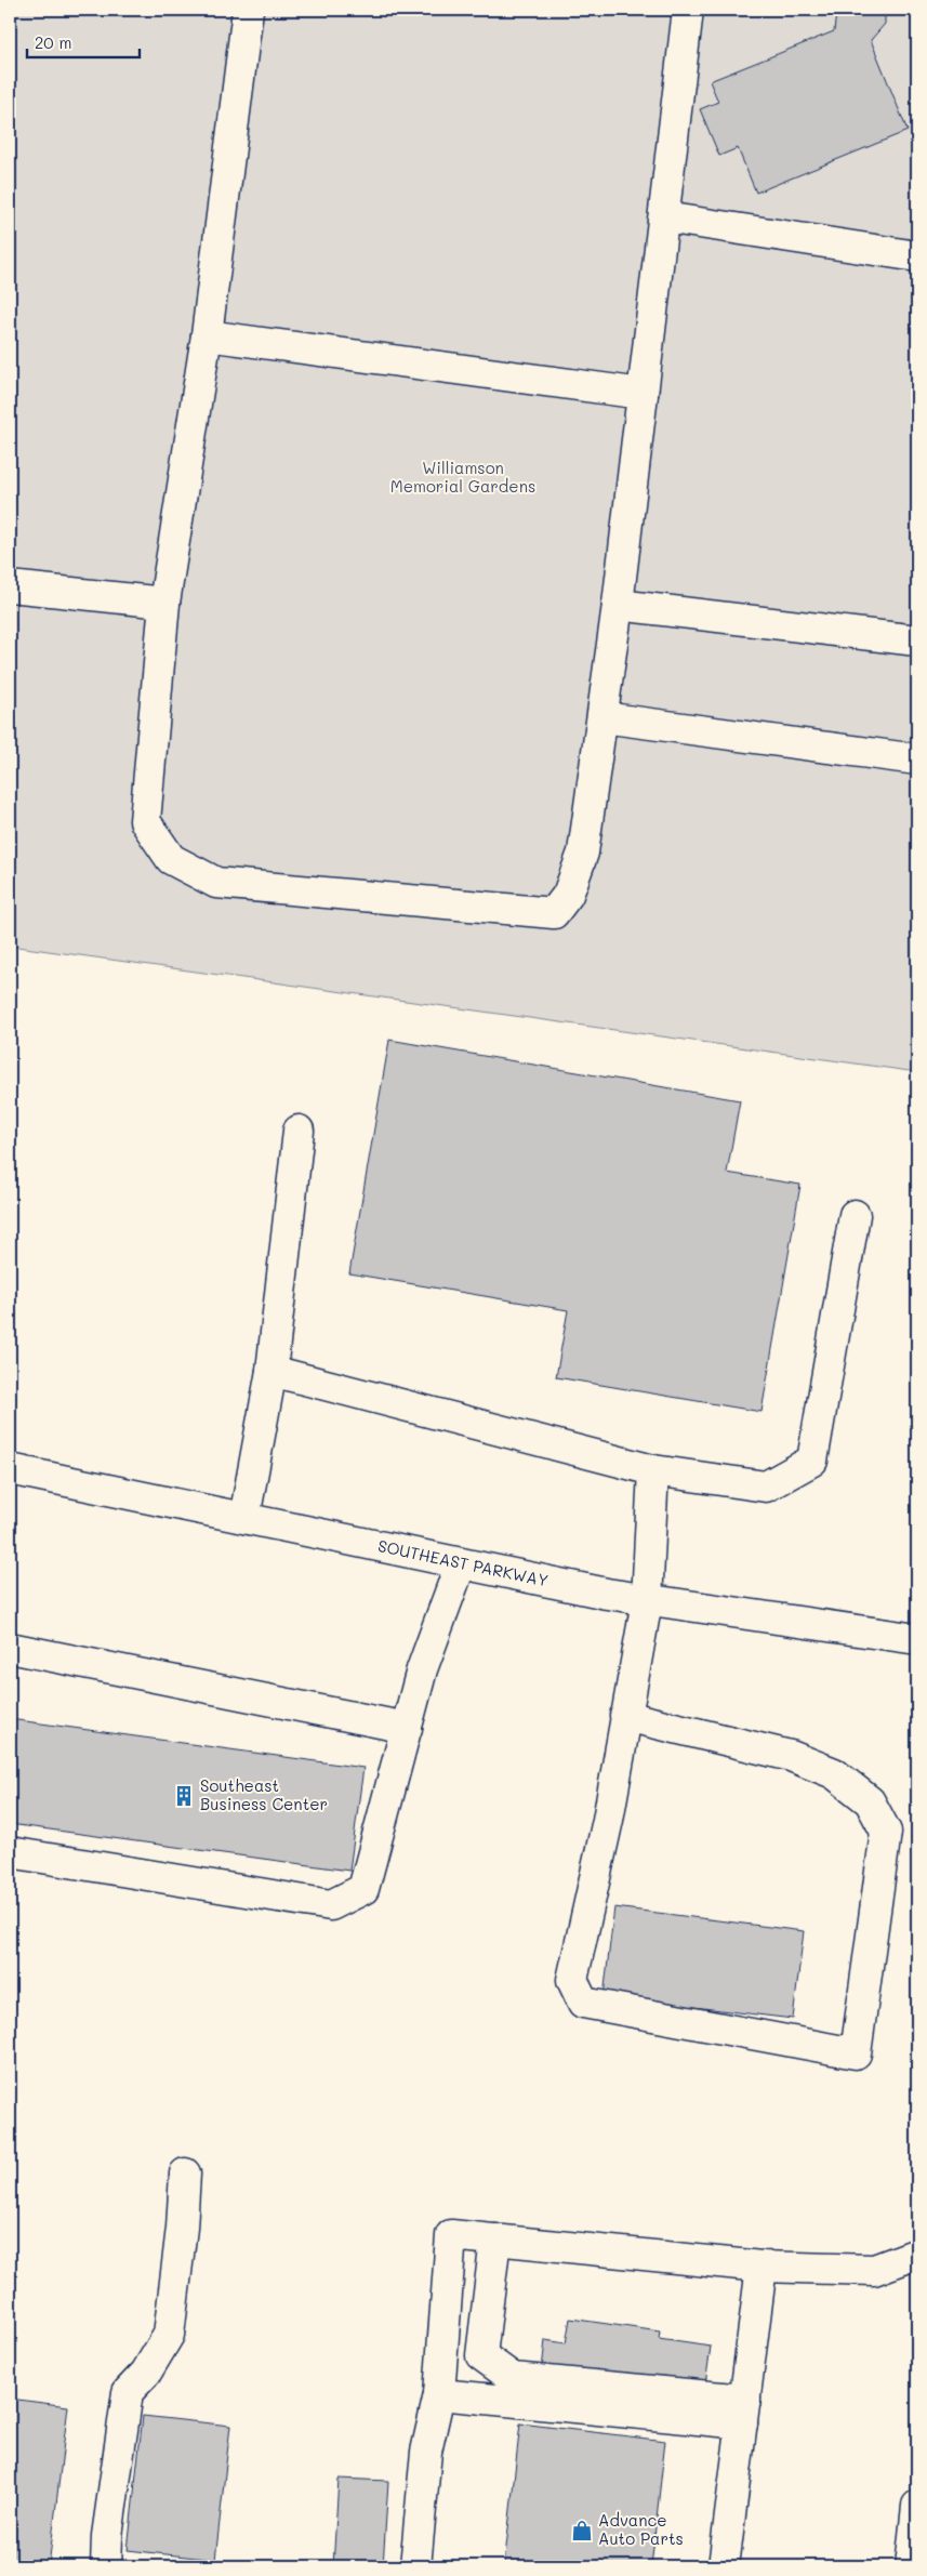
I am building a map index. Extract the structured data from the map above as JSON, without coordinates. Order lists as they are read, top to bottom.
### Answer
{
  "streets": {
    "street": ["SOUTHEAST PARKWAY"]
  },
  "parks": ["Williamson Memorial Gardens"],
  "places": {
    "building": ["Southeast Business Center"],
    "shop": ["Advance Auto Parts"]
  },
  "scale_bar": "20 m"
}
